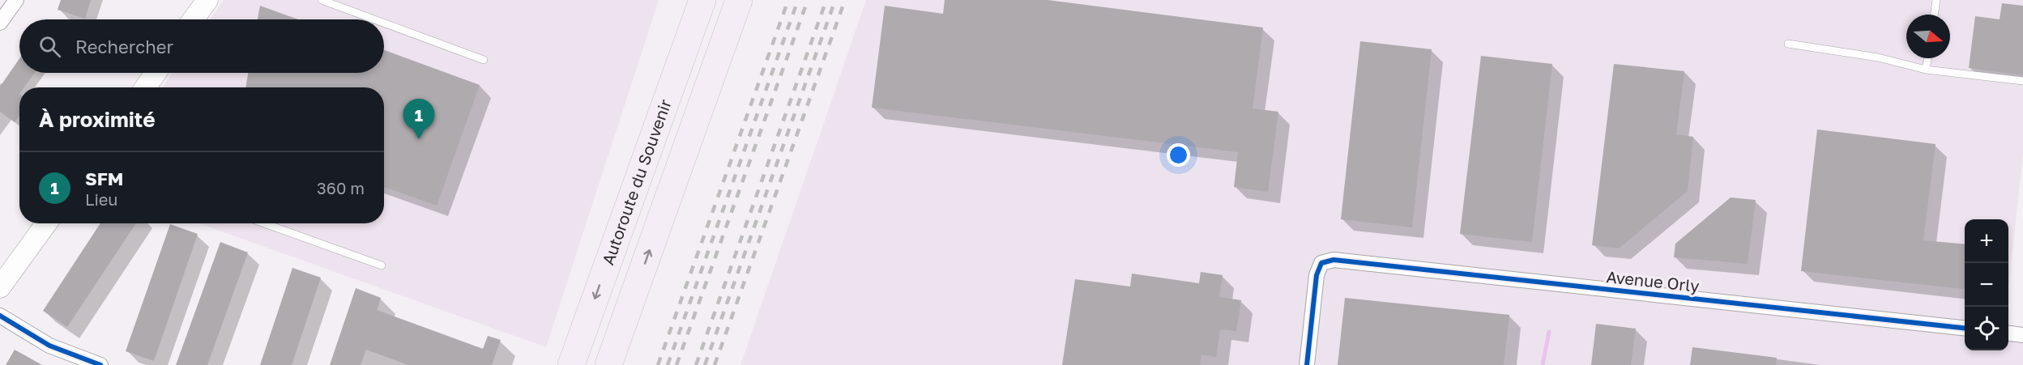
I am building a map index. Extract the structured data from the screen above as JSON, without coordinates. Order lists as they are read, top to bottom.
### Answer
{
  "streets": {
    "highway": ["Autoroute du Souvenir"],
    "street": ["Avenue Orly"]
  },
  "north": "right",
  "page": {
    "search": "Rechercher",
    "heading": "À proximité",
    "pins": "1",
    "list": [
      {
        "mark": "1",
        "name": "SFM",
        "note": "Lieu",
        "value": "360 m"
      }
    ],
    "map_buttons": ["+", "−"]
  }
}
